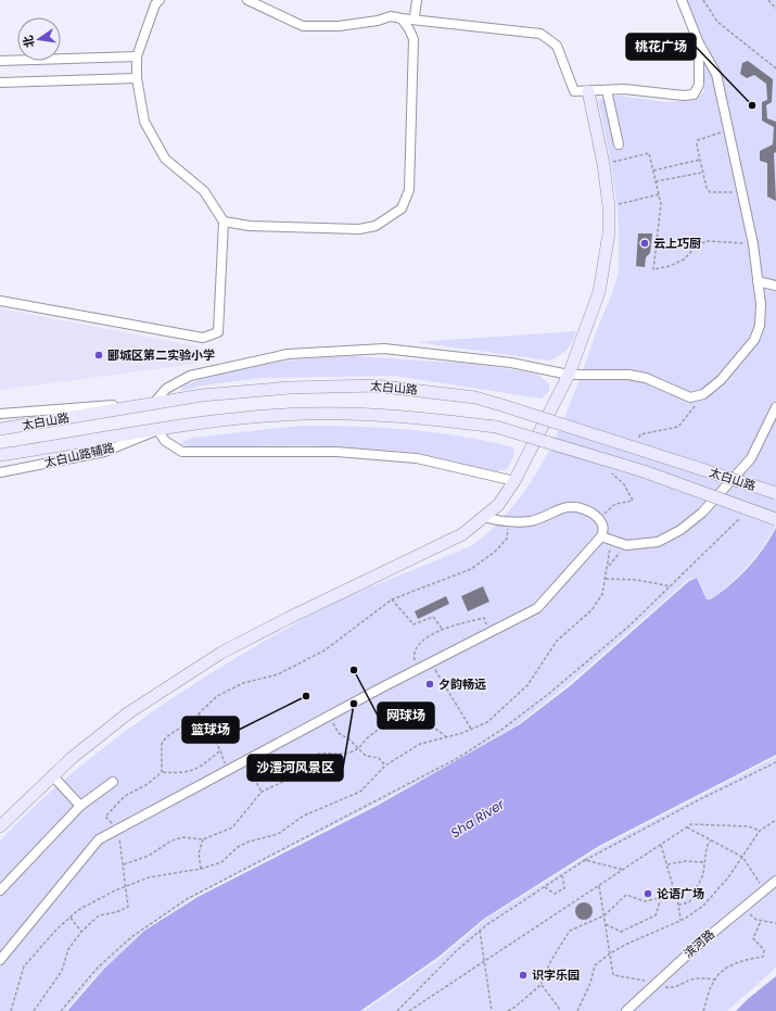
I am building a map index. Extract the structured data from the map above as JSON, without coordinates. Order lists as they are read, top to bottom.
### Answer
{
  "streets": {
    "main road": ["太白山路"],
    "street": ["太白山路辅路", "滨河路"]
  },
  "crossings": [
    ["太白山路", "太白山路辅路"]
  ],
  "water": ["Sha River"],
  "places": [
    "桃花广场",
    "云上巧厨",
    "郾城区第二实验小学",
    "网球场",
    "夕韵畅远",
    "篮球场",
    "沙澧河风景区",
    "论语广场",
    "识字乐园"
  ],
  "north": "left"
}
